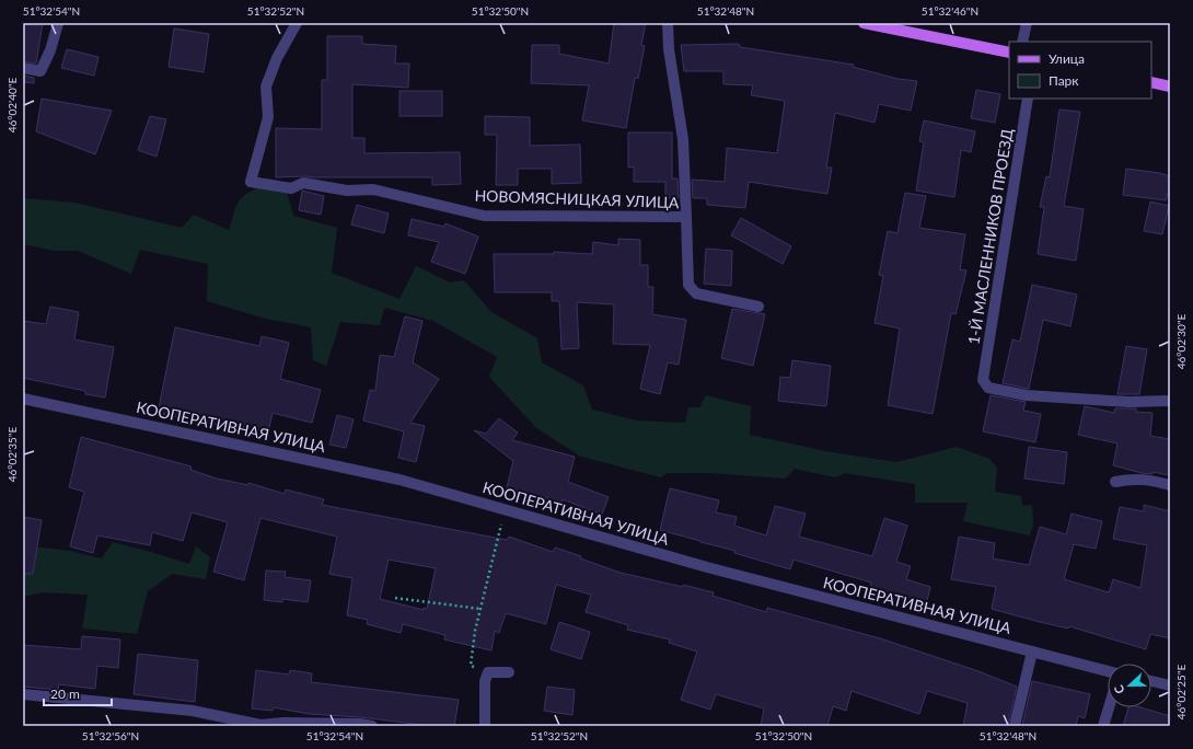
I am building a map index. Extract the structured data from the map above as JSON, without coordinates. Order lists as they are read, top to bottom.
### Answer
{
  "streets": {
    "street": ["НОВОМЯСНИЦКАЯ УЛИЦА", "1-Й МАСЛЕННИКОВ ПРОЕЗД", "КООПЕРАТИВНАЯ УЛИЦА"]
  },
  "legend": ["Улица", "Парк"],
  "scale_bar": "20 m",
  "north": "left",
  "coordinates": [
    "51°32'54\"N",
    "51°32'52\"N",
    "51°32'50\"N",
    "51°32'48\"N",
    "51°32'46\"N",
    "46°02'40\"E",
    "46°02'30\"E",
    "46°02'35\"E",
    "46°02'25\"E",
    "51°32'56\"N"
  ]
}
